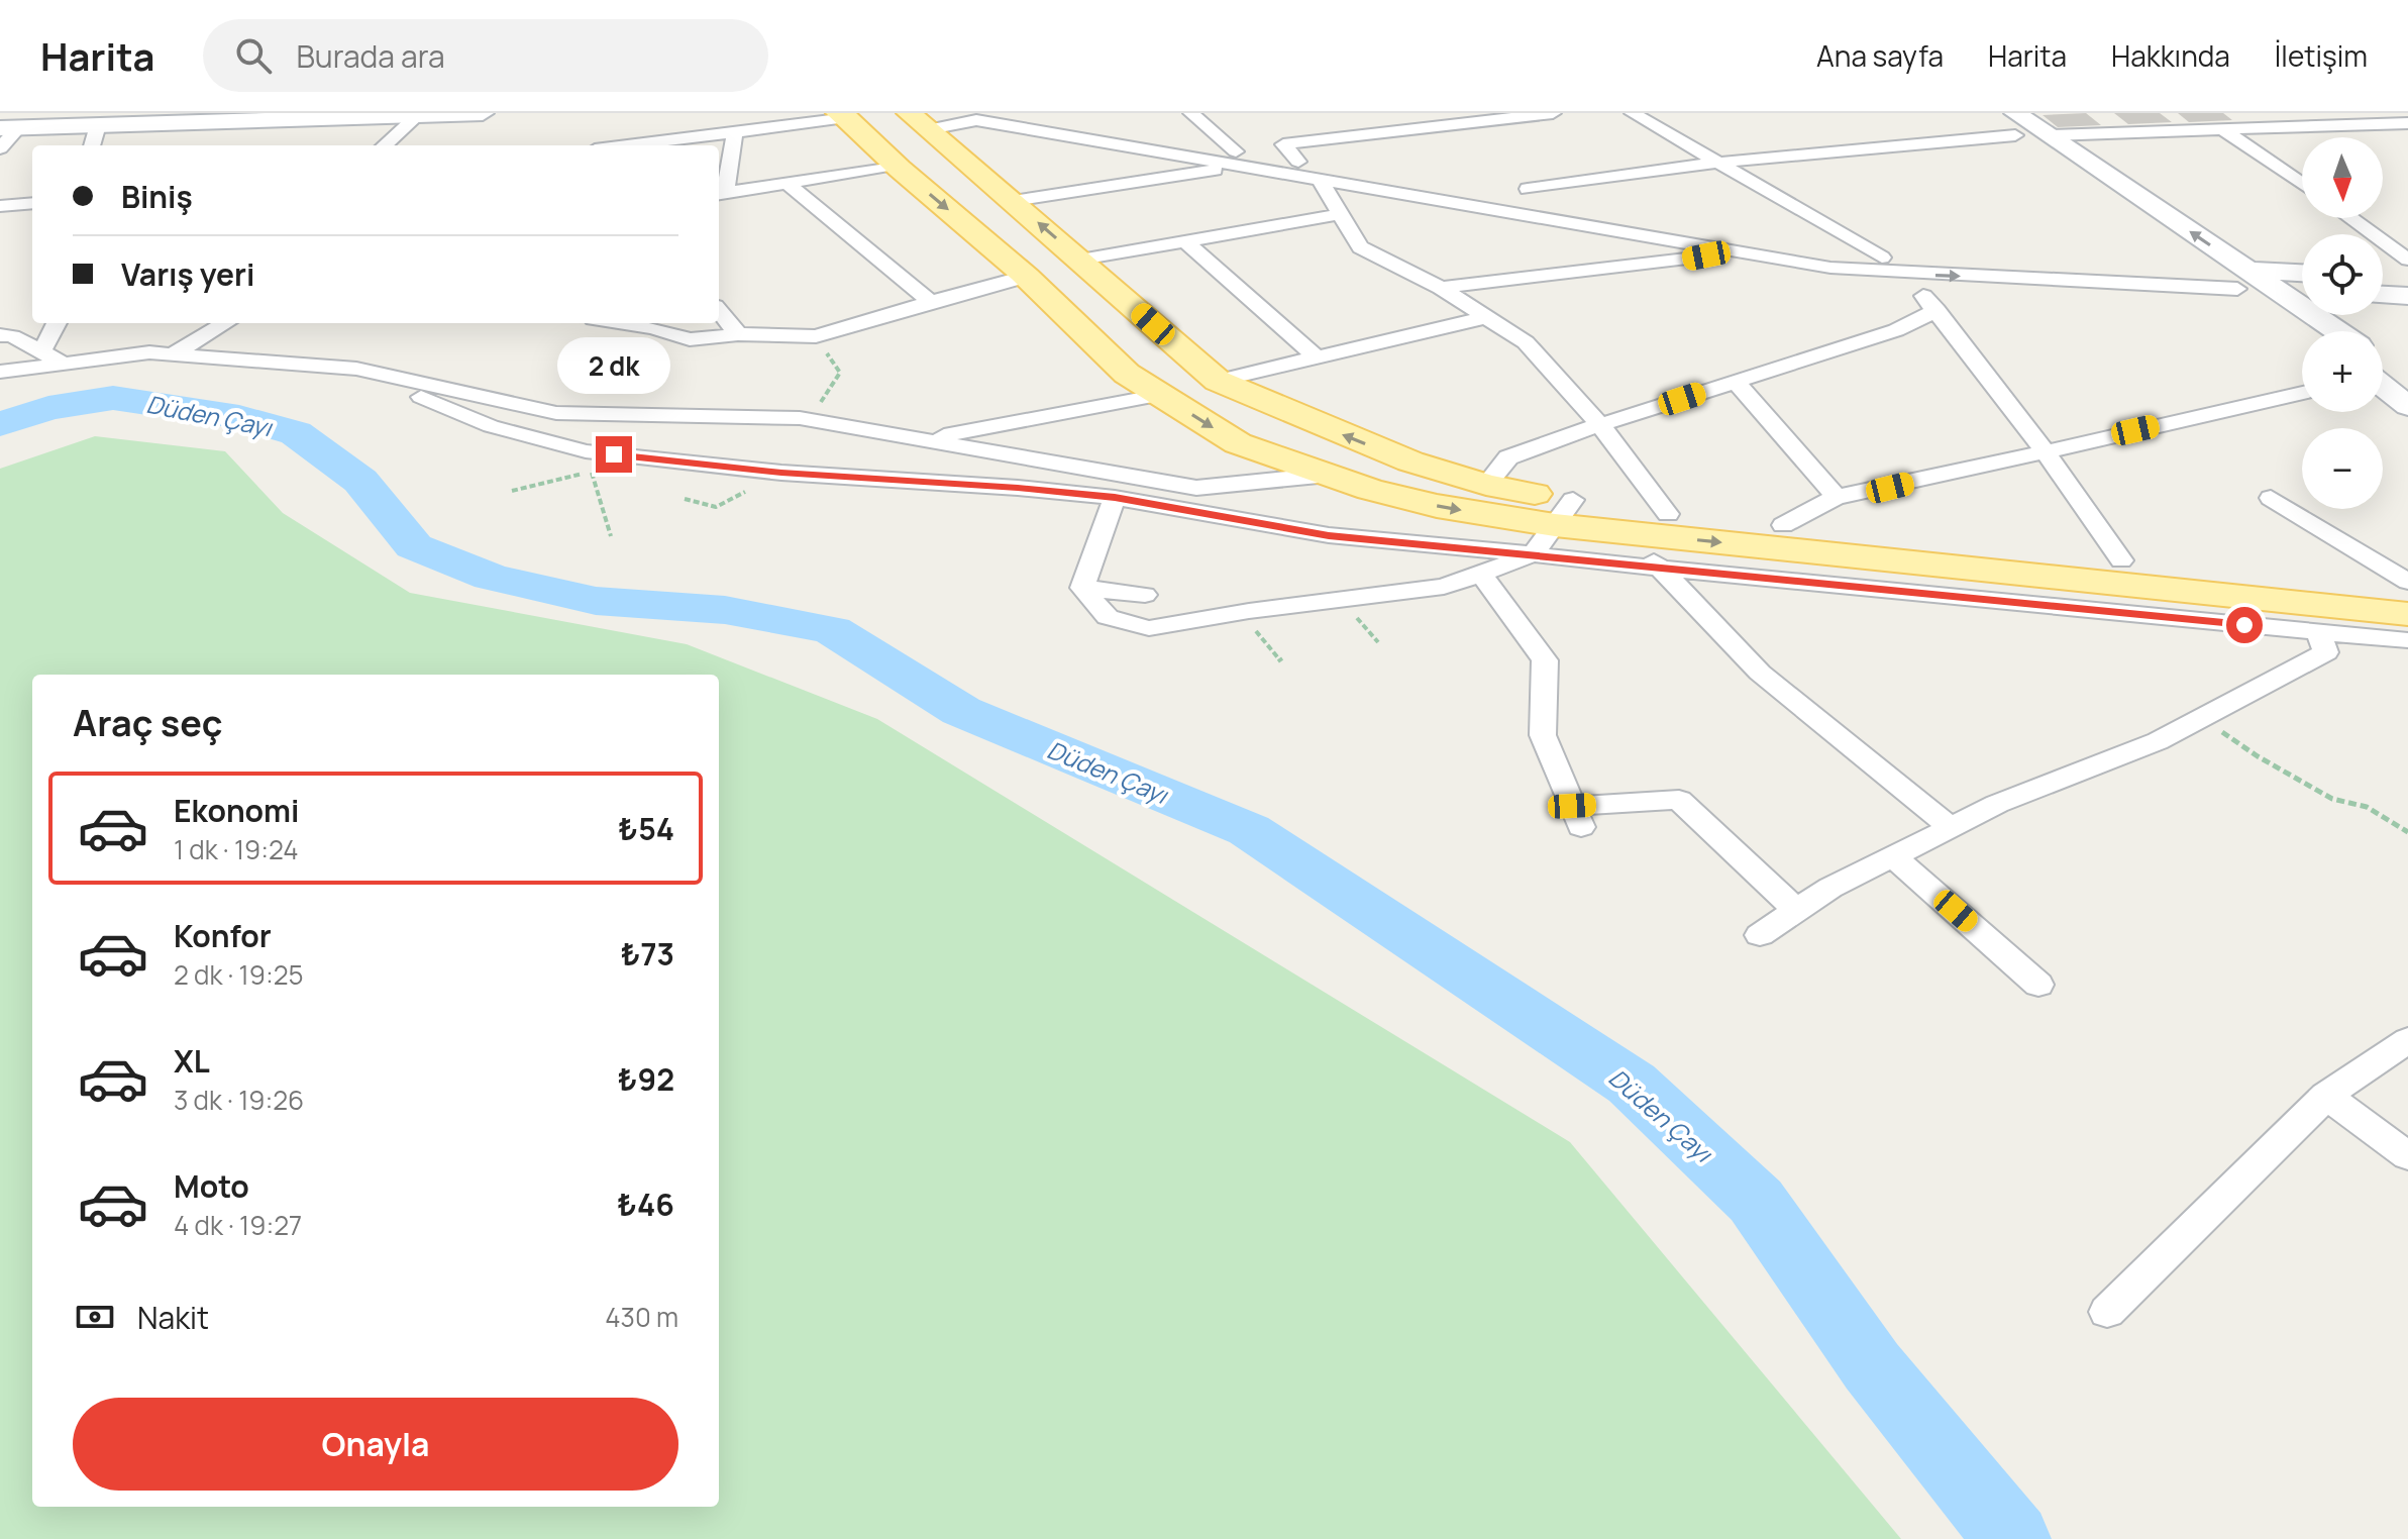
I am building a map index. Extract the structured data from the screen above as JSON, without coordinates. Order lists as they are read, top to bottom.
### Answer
{
  "water": ["Düden Çayı"],
  "north": "bottom",
  "page": {
    "header": "Harita",
    "search": "Burada ara",
    "nav": [
      "Ana sayfa",
      "Harita",
      "Hakkında",
      "İletişim"
    ],
    "map_buttons": ["+", "−"],
    "banner": ["Biniş", "Varış yeri"],
    "bubble": "2 dk",
    "heading": "Araç seç",
    "list": [
      {
        "name": "Ekonomi",
        "note": "1 dk · 19:24",
        "value": "₺54"
      },
      {
        "name": "Konfor",
        "note": "2 dk · 19:25",
        "value": "₺73"
      },
      {
        "name": "XL",
        "note": "3 dk · 19:26",
        "value": "₺92"
      },
      {
        "name": "Moto",
        "note": "4 dk · 19:27",
        "value": "₺46"
      }
    ],
    "pay": ["Nakit", "430 m"],
    "buttons": "Onayla"
  }
}
